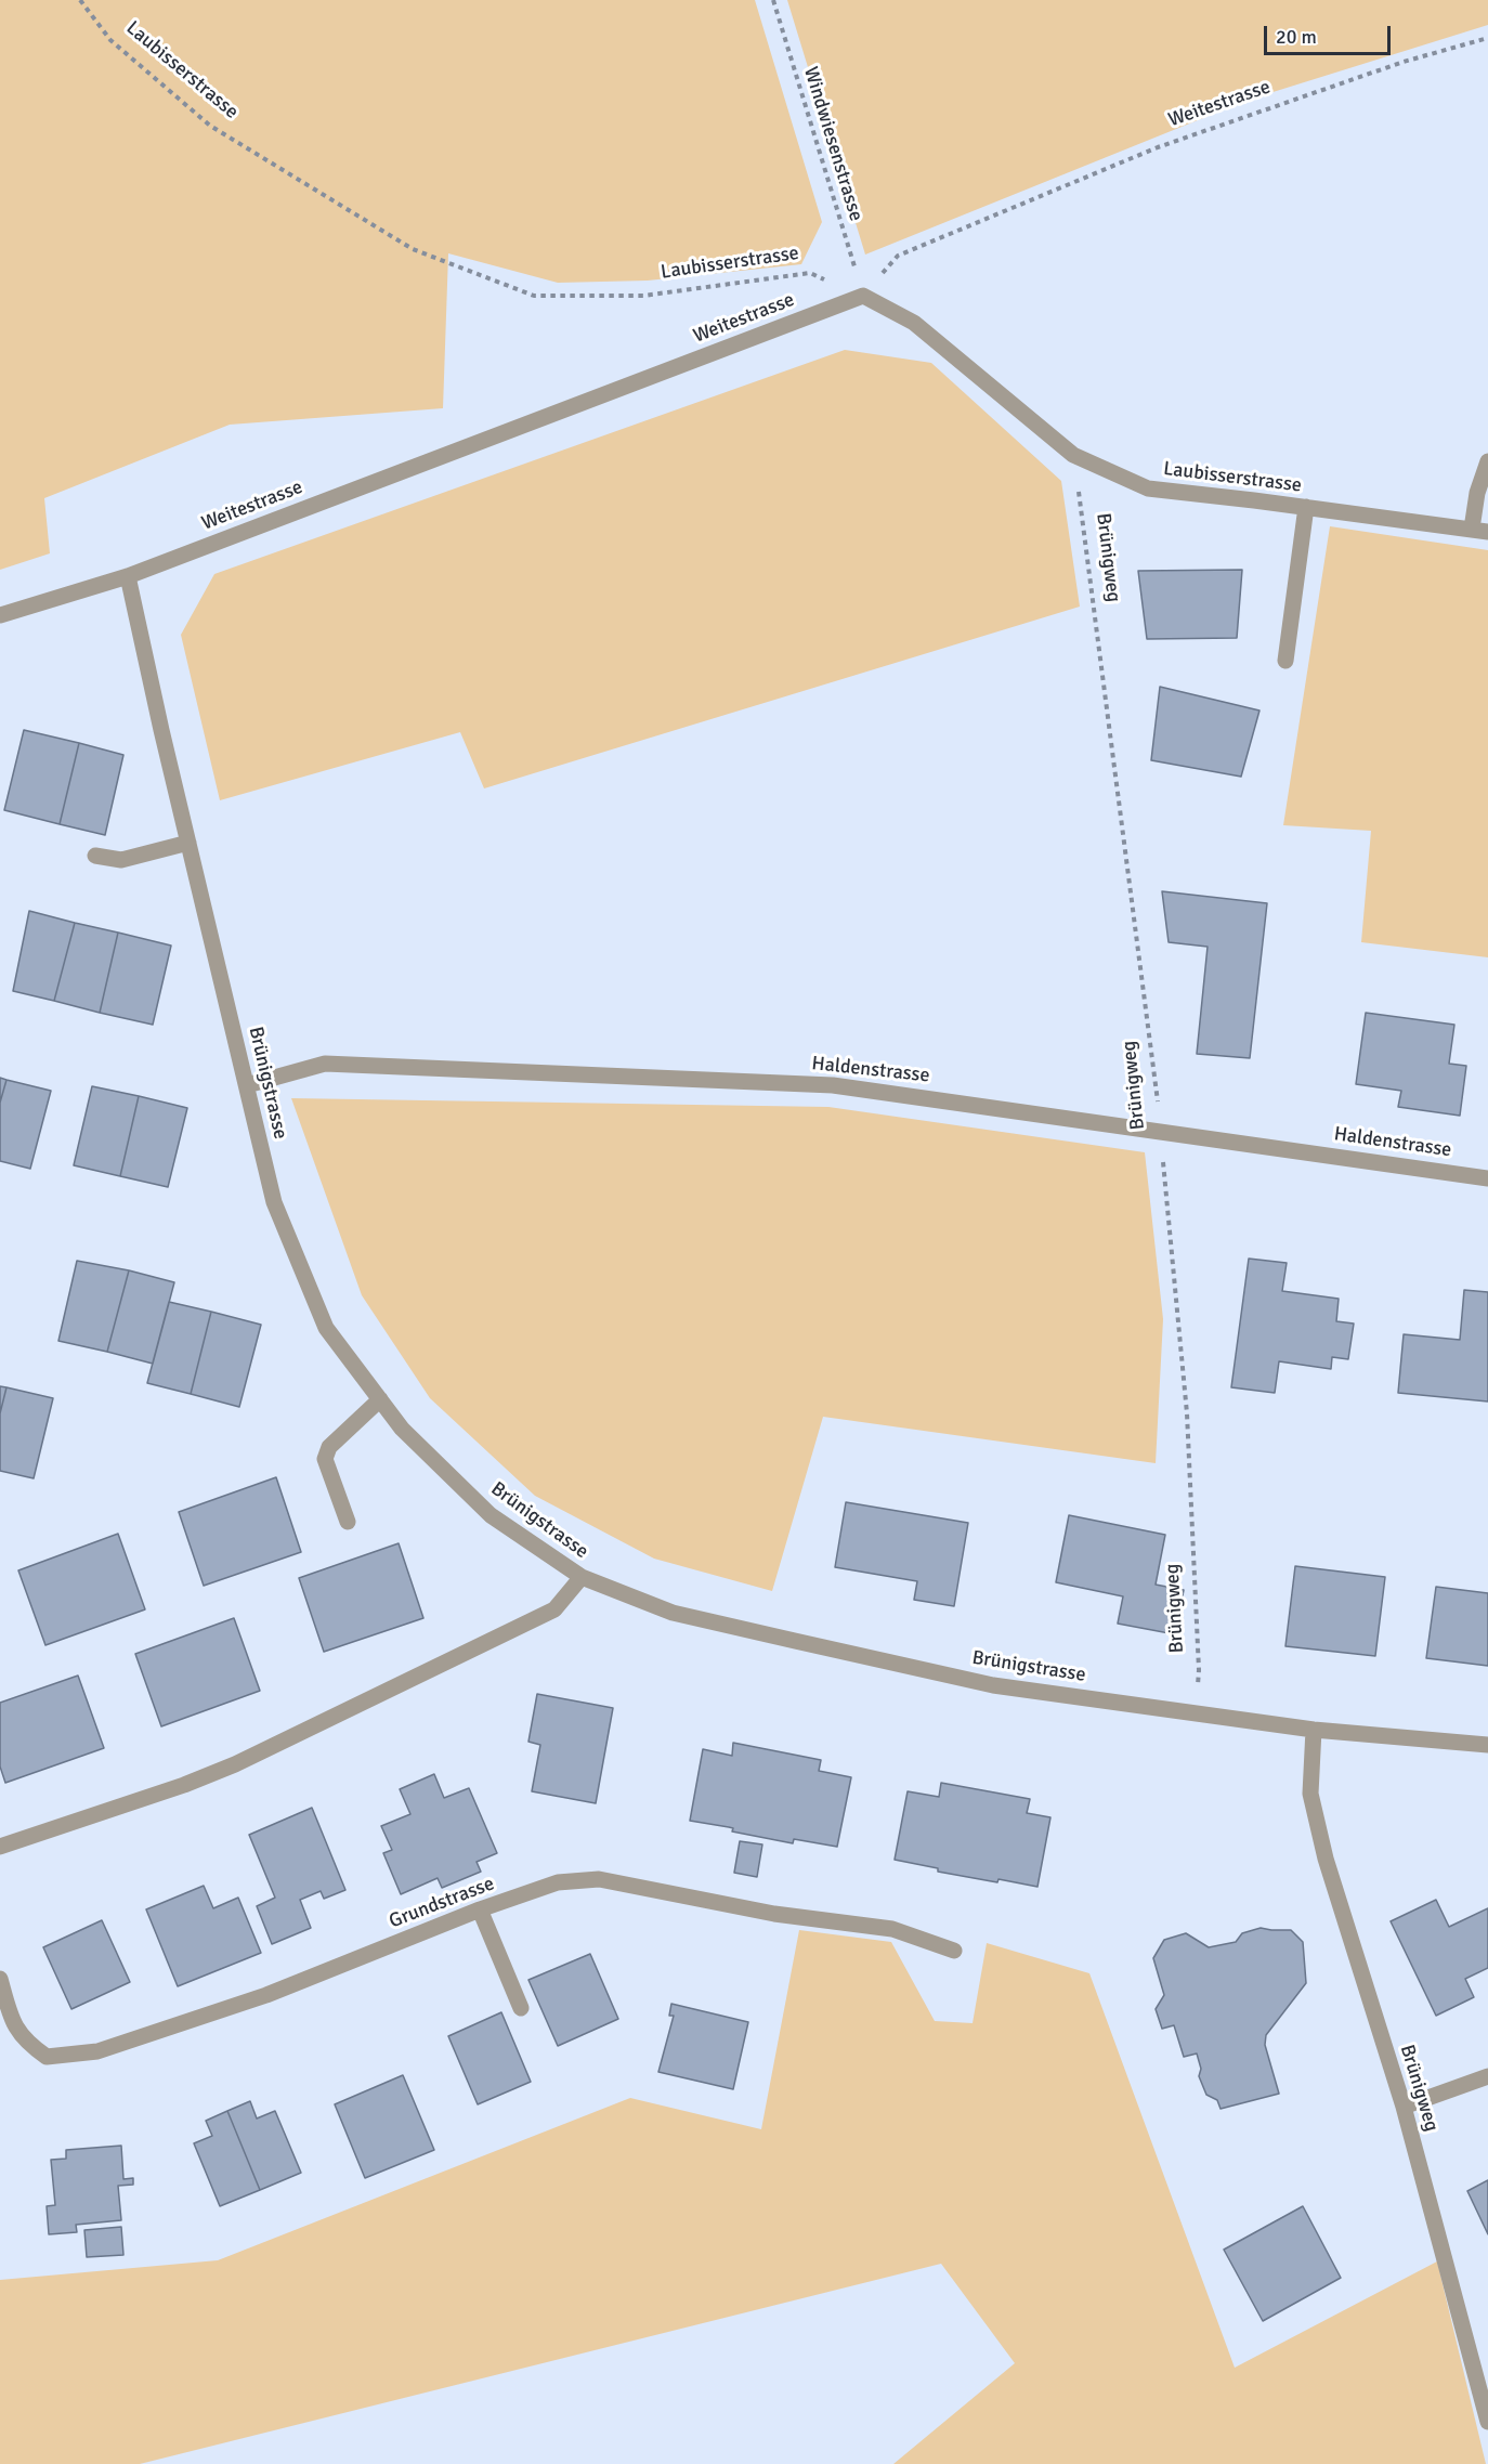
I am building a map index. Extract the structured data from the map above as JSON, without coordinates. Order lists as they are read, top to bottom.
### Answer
{
  "streets": {
    "street": [
      "Laubisserstrasse",
      "Weitestrasse",
      "Brünigweg",
      "Haldenstrasse",
      "Brünigstrasse",
      "Grundstrasse"
    ],
    "path": ["Windwiesenstrasse"]
  },
  "crossings": [
    ["Laubisserstrasse", "Weitestrasse"],
    ["Laubisserstrasse", "Windwiesenstrasse"],
    ["Laubisserstrasse", "Brünigweg"],
    ["Weitestrasse", "Windwiesenstrasse"],
    ["Weitestrasse", "Brünigstrasse"],
    ["Brünigweg", "Haldenstrasse"],
    ["Brünigweg", "Brünigstrasse"],
    ["Haldenstrasse", "Brünigstrasse"]
  ],
  "scale_bar": "20 m"
}
